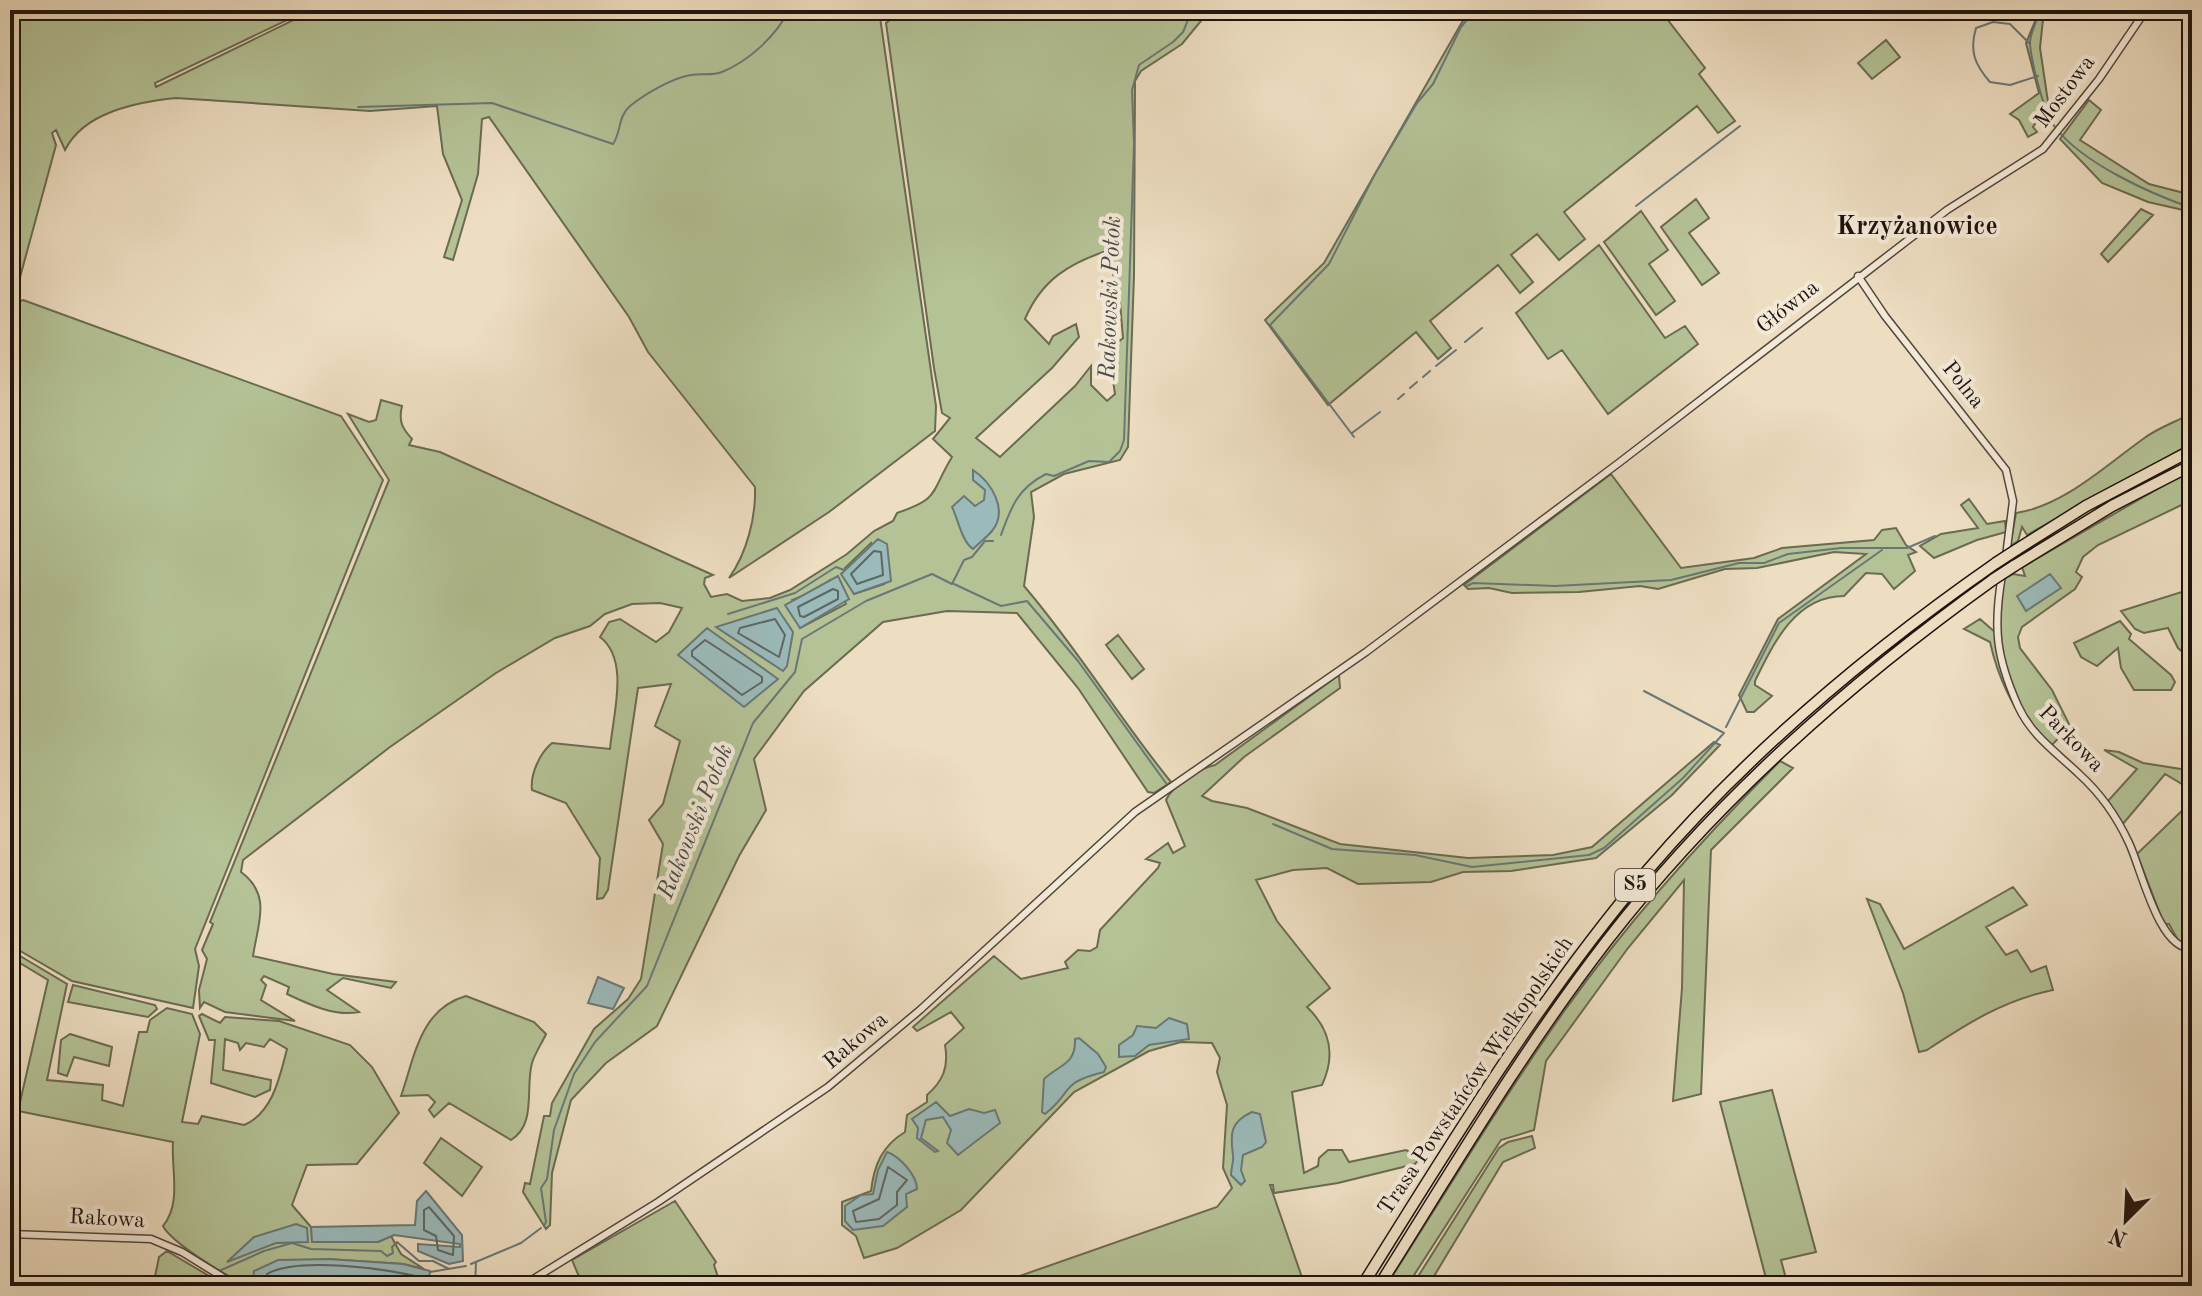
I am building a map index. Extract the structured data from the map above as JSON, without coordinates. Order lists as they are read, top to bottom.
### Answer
{
  "streets": {
    "highway": ["S5", "Trasa Powstańców Wielkopolskich"],
    "street": [
      "Mostowa",
      "Główna",
      "Polna",
      "Parkowa",
      "Rakowa"
    ]
  },
  "crossings": [
    ["Mostowa", "Główna"],
    ["Główna", "Polna"],
    ["Główna", "Rakowa"],
    ["Polna", "Parkowa"]
  ],
  "districts": ["Krzyżanowice"],
  "water": ["Rakowski Potok"],
  "north": "bottom left"
}
